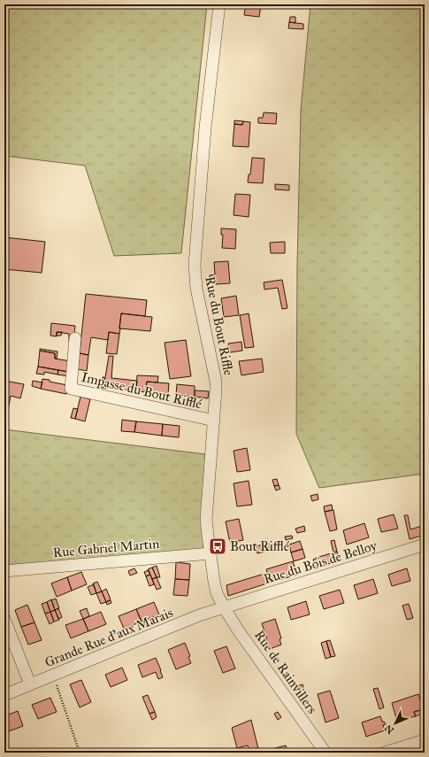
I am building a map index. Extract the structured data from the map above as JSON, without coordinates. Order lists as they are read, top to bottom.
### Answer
{
  "streets": {
    "street": [
      "Rue du Bout Riffle",
      "Impasse du Bout Rifflé",
      "Rue Gabriel Martin",
      "Rue du Bois de Belloy",
      "Grande Rue d'aux Marais",
      "Rue de Rainvillers"
    ]
  },
  "crossings": [
    ["Rue du Bout Riffle", "Impasse du Bout Rifflé"],
    ["Rue du Bout Riffle", "Rue Gabriel Martin"],
    ["Rue du Bout Riffle", "Rue du Bois de Belloy"],
    ["Rue du Bout Riffle", "Grande Rue d'aux Marais"],
    ["Rue du Bout Riffle", "Rue de Rainvillers"],
    ["Rue du Bois de Belloy", "Grande Rue d'aux Marais"],
    ["Rue du Bois de Belloy", "Rue de Rainvillers"],
    ["Grande Rue d'aux Marais", "Rue de Rainvillers"]
  ],
  "places": {
    "bus stop": ["Bout Rifflé"]
  },
  "north": "bottom left"
}
